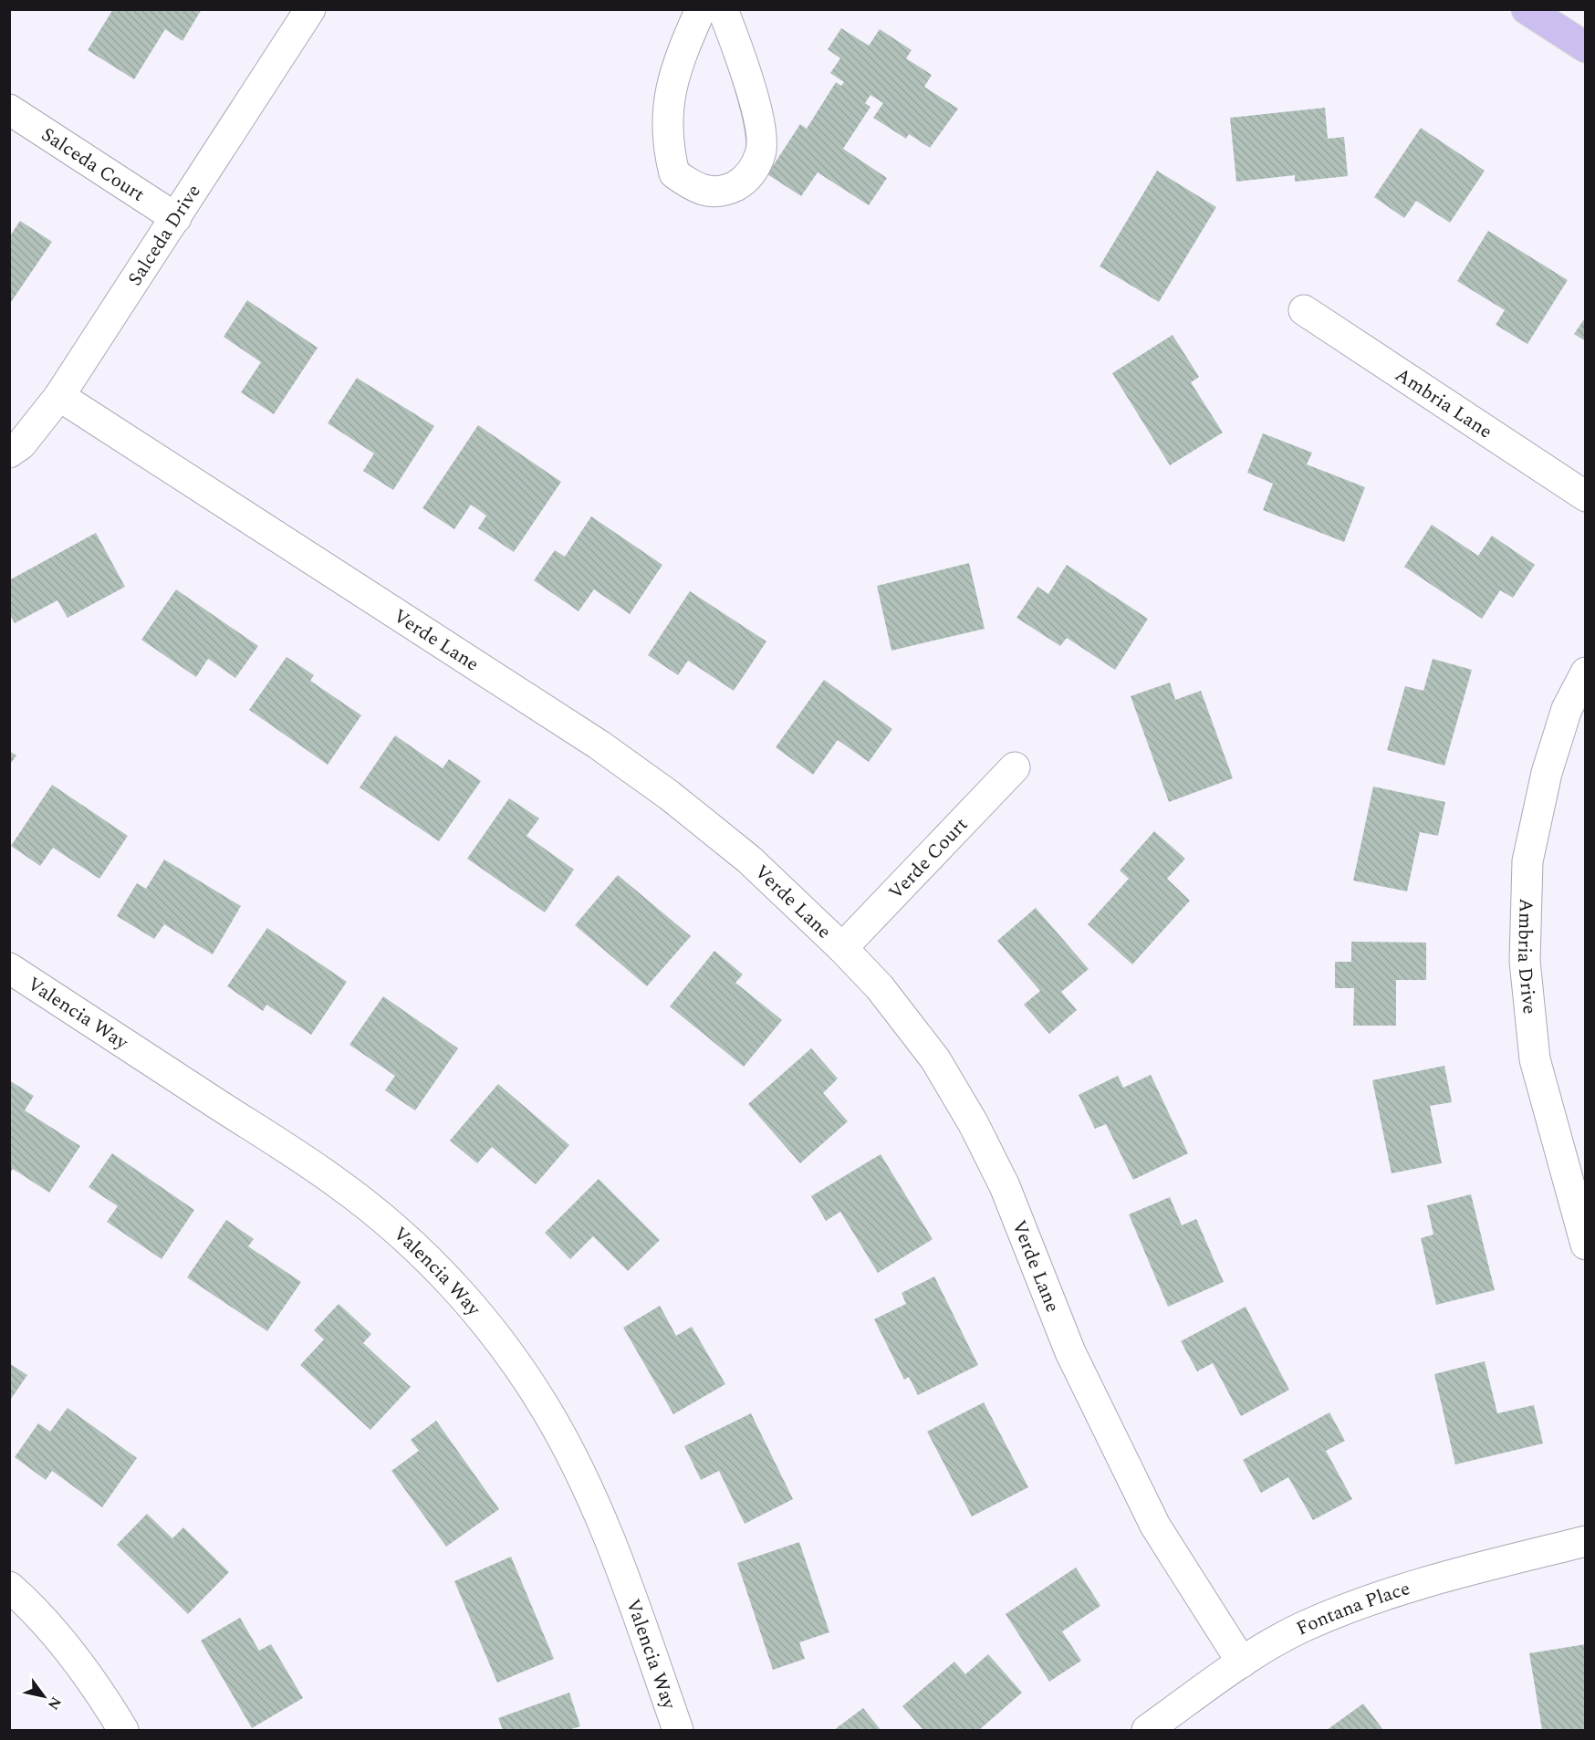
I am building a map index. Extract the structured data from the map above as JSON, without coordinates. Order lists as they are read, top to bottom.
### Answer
{
  "streets": {
    "street": [
      "Salceda Court",
      "Salceda Drive",
      "Ambria Lane",
      "Verde Lane",
      "Verde Court",
      "Ambria Drive",
      "Valencia Way",
      "Fontana Place"
    ]
  },
  "crossings": [
    ["Salceda Court", "Salceda Drive"],
    ["Salceda Drive", "Verde Lane"],
    ["Verde Lane", "Verde Court"],
    ["Verde Lane", "Fontana Place"]
  ],
  "north": "bottom right"
}
